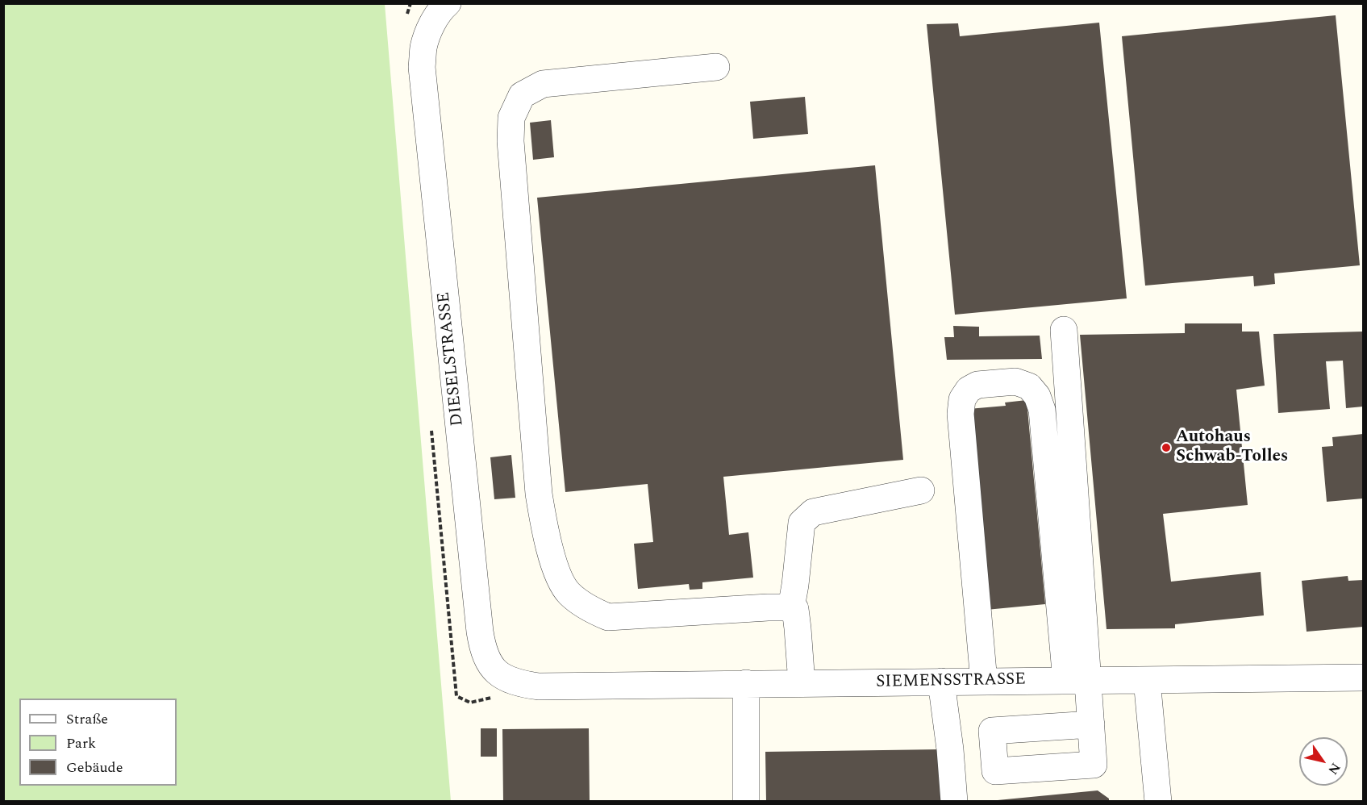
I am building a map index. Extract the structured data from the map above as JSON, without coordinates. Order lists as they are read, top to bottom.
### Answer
{
  "streets": {
    "street": ["DIESELSTRASSE", "SIEMENSSTRASSE"]
  },
  "crossings": [
    ["DIESELSTRASSE", "SIEMENSSTRASSE"]
  ],
  "places": ["Autohaus Schwab-Tolles"],
  "legend": ["Straße", "Park", "Gebäude"],
  "north": "bottom right"
}
